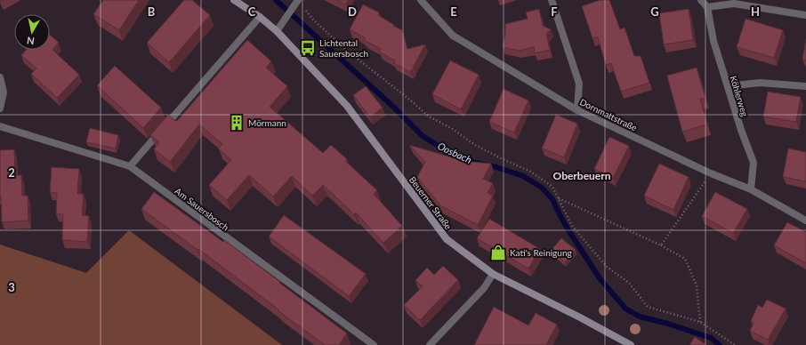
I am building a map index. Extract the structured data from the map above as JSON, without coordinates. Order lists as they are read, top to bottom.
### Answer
{
  "streets": {
    "main road": ["Beuerner Straße"],
    "street": ["Köhlerweg", "Dornmattstraße", "Am Sauersbosch"]
  },
  "crossings": [
    ["Köhlerweg", "Dornmattstraße"]
  ],
  "districts": ["Oberbeuern"],
  "water": ["Oosbach"],
  "places": {
    "bus stop": ["Lichtental Sauersbosch"],
    "building": ["Mörmann"],
    "shop": ["Kati's Reinigung"]
  },
  "north": "bottom",
  "grid": {
    "columns": [
      "B",
      "C",
      "D",
      "E",
      "F",
      "G",
      "H"
    ],
    "rows": ["2", "3"]
  }
}
